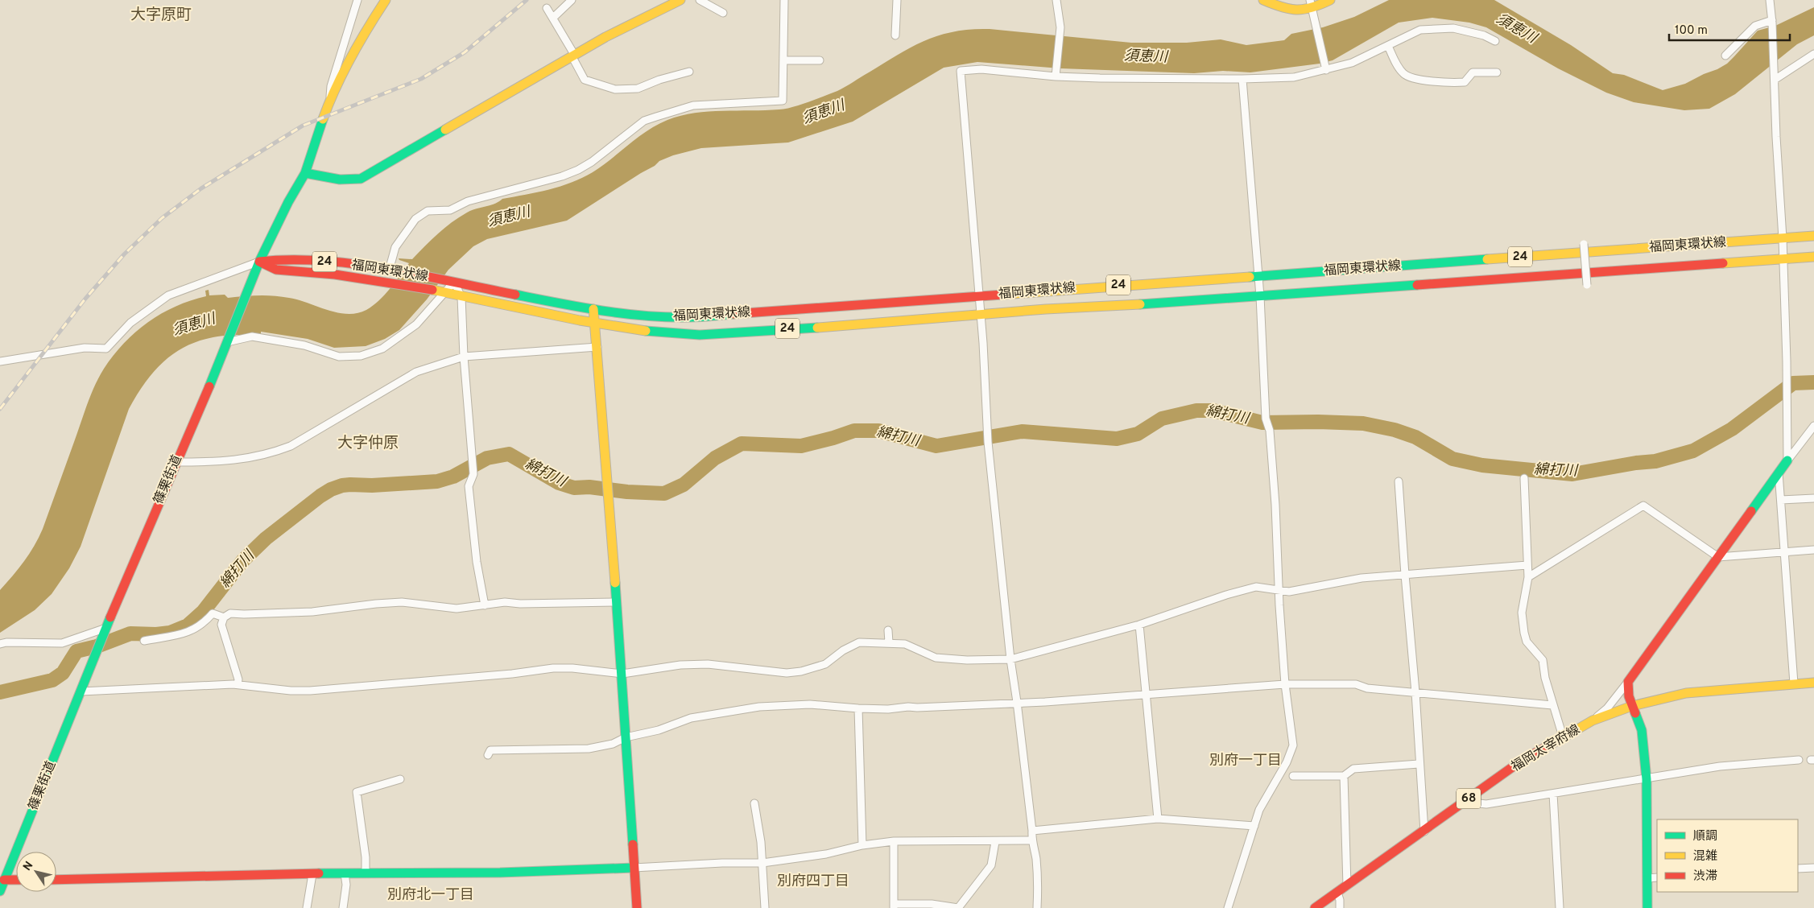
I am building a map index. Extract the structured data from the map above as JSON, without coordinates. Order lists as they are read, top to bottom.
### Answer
{
  "streets": {
    "main road": [
      "福岡東環状線",
      "24",
      "篠栗街道",
      "福岡太宰府線",
      "68"
    ]
  },
  "crossings": [
    ["福岡東環状線", "篠栗街道"]
  ],
  "districts": [
    "大字原町",
    "大字仲原",
    "別府一丁目",
    "別府四丁目",
    "別府北一丁目"
  ],
  "water": ["須恵川", "綿打川"],
  "legend": ["順調", "混雑", "渋滞"],
  "scale_bar": "100 m",
  "north": "top left"
}
